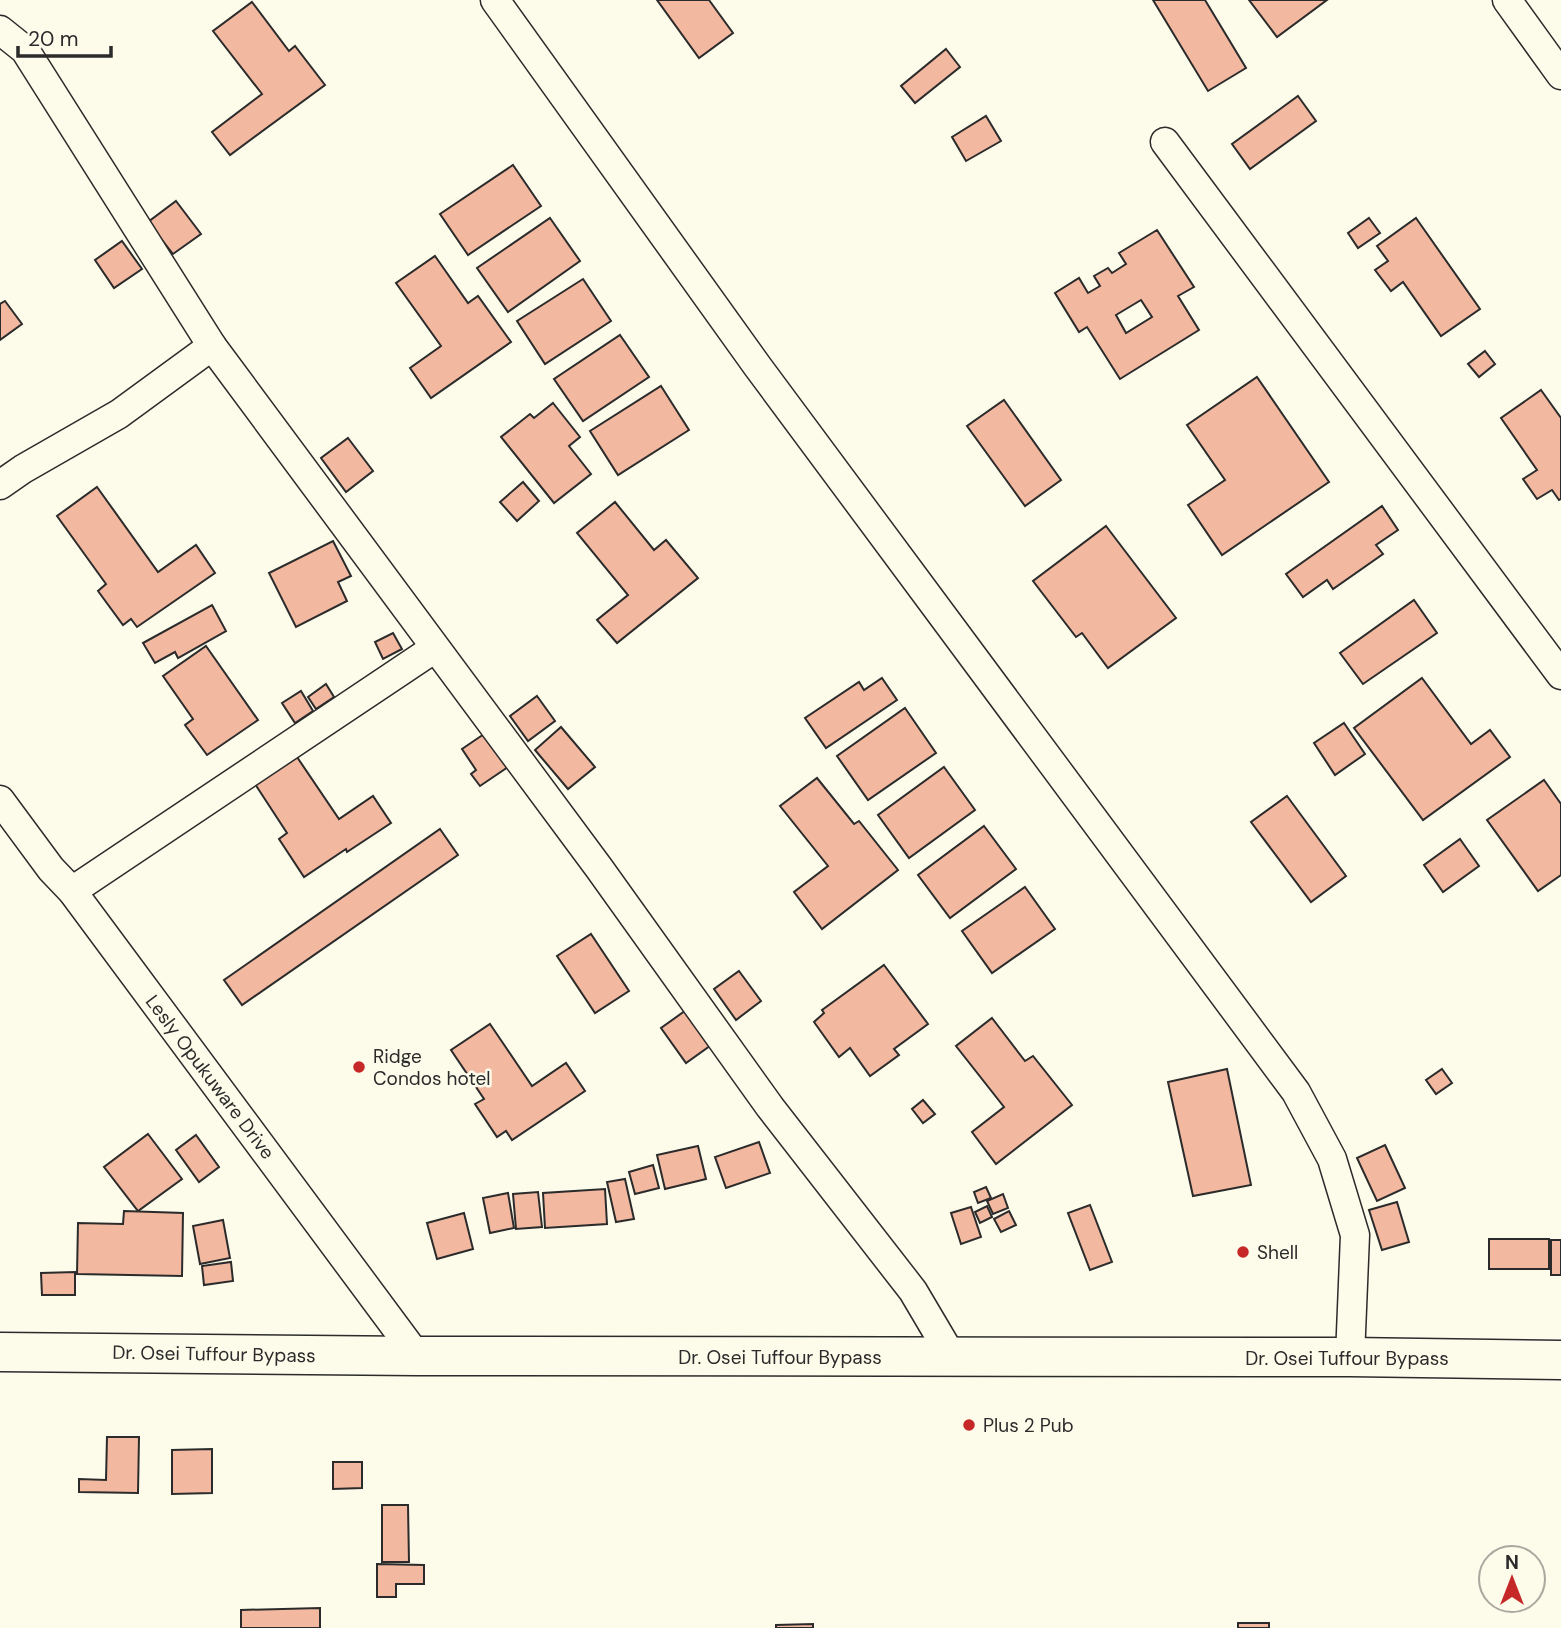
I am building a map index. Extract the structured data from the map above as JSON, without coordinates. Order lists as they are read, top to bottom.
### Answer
{
  "streets": {
    "highway": ["Dr. Osei Tuffour Bypass"],
    "street": ["Lesly Opukuware Drive"]
  },
  "crossings": [
    ["Lesly Opukuware Drive", "Dr. Osei Tuffour Bypass"]
  ],
  "places": ["Ridge Condos hotel", "Shell", "Plus 2 Pub"],
  "scale_bar": "20 m",
  "north": "top"
}
